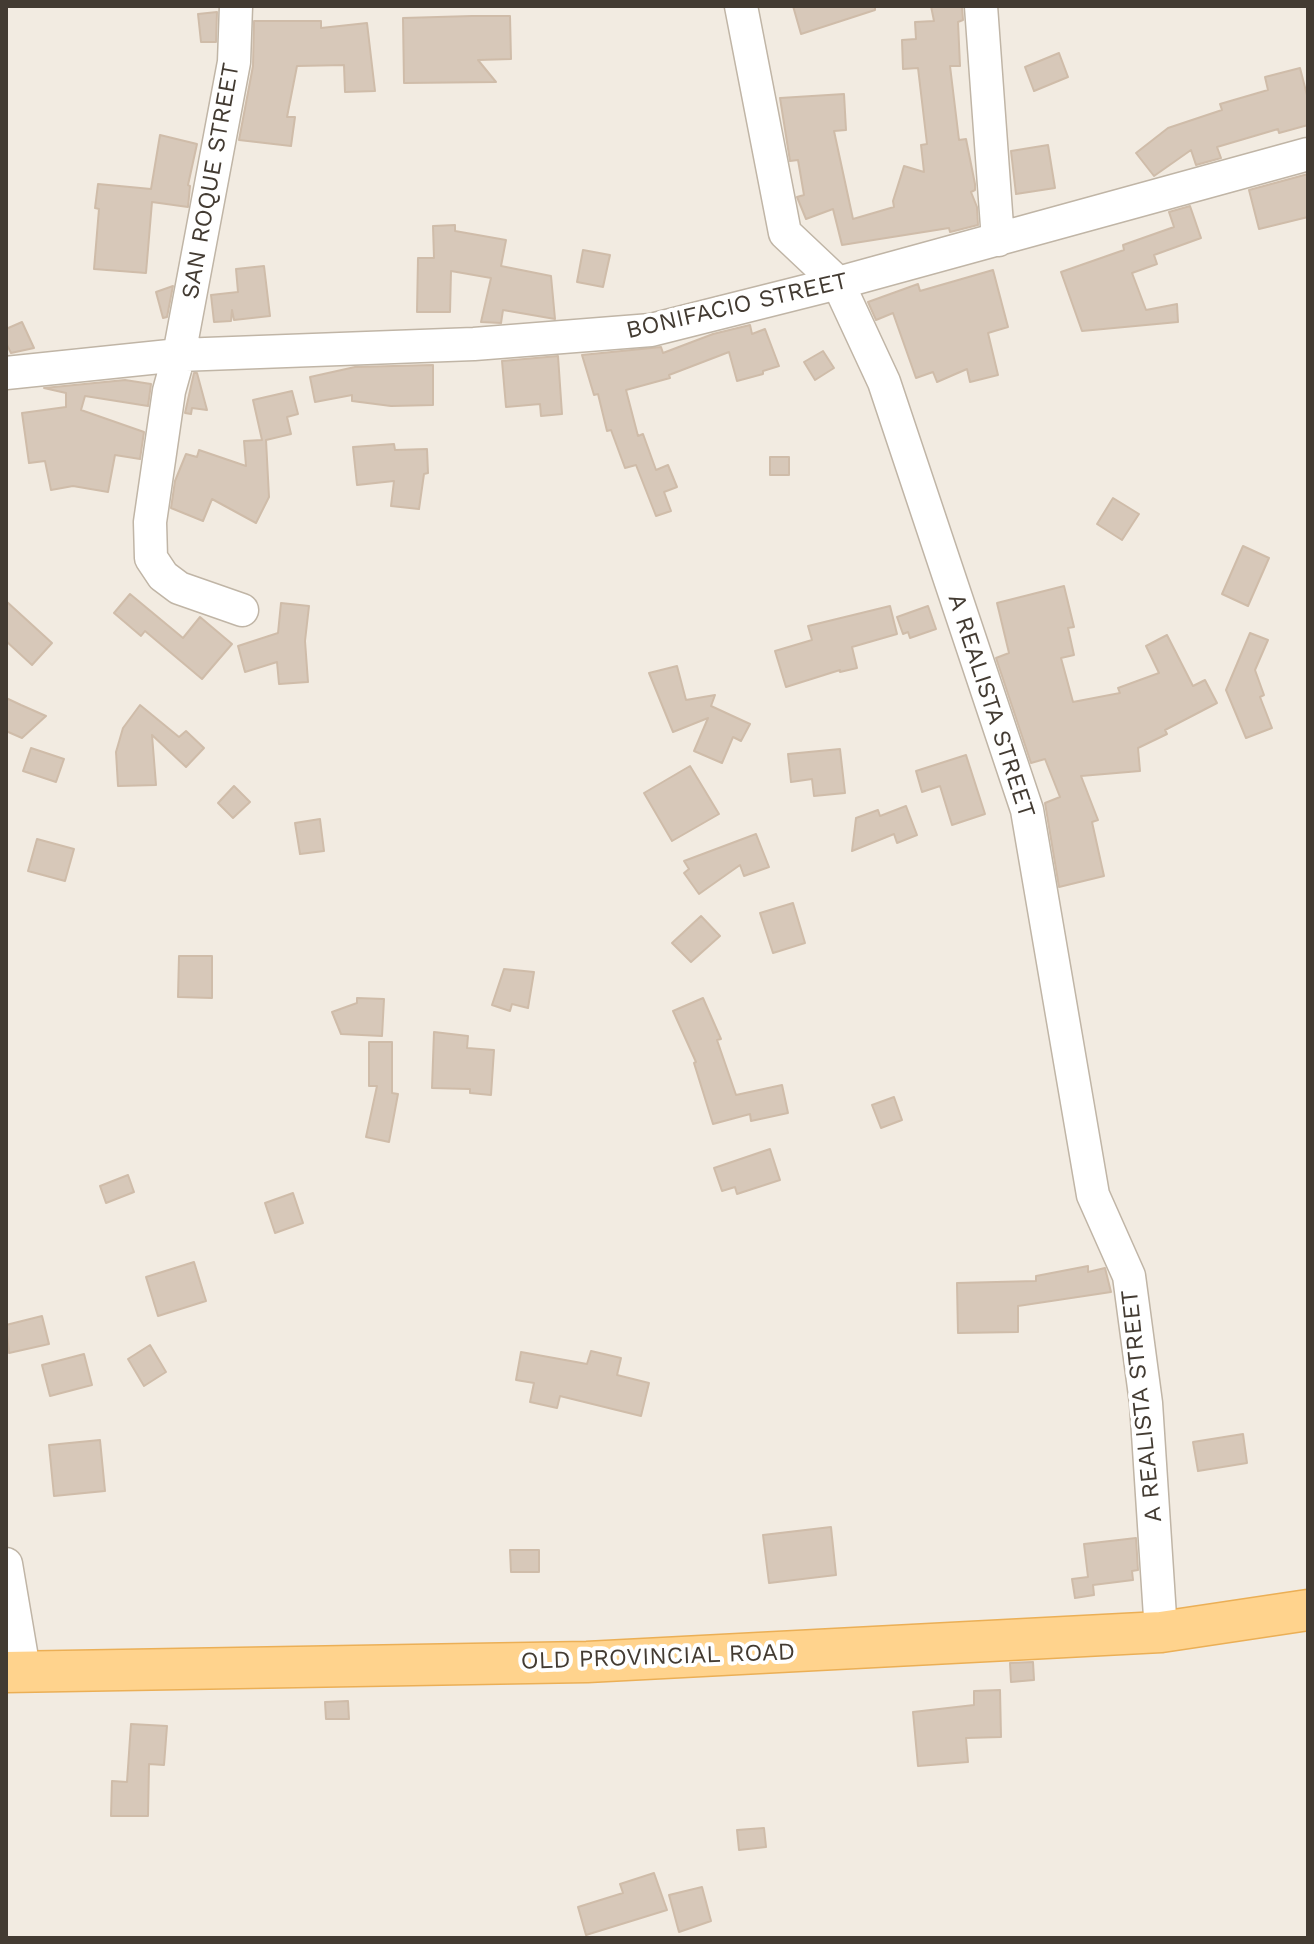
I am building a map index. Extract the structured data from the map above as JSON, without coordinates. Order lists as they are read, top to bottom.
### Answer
{
  "streets": {
    "main road": ["OLD PROVINCIAL ROAD"],
    "street": ["SAN ROQUE STREET", "BONIFACIO STREET", "A REALISTA STREET"]
  },
  "crossings": [
    ["SAN ROQUE STREET", "BONIFACIO STREET"],
    ["BONIFACIO STREET", "A REALISTA STREET"],
    ["A REALISTA STREET", "OLD PROVINCIAL ROAD"]
  ]
}
